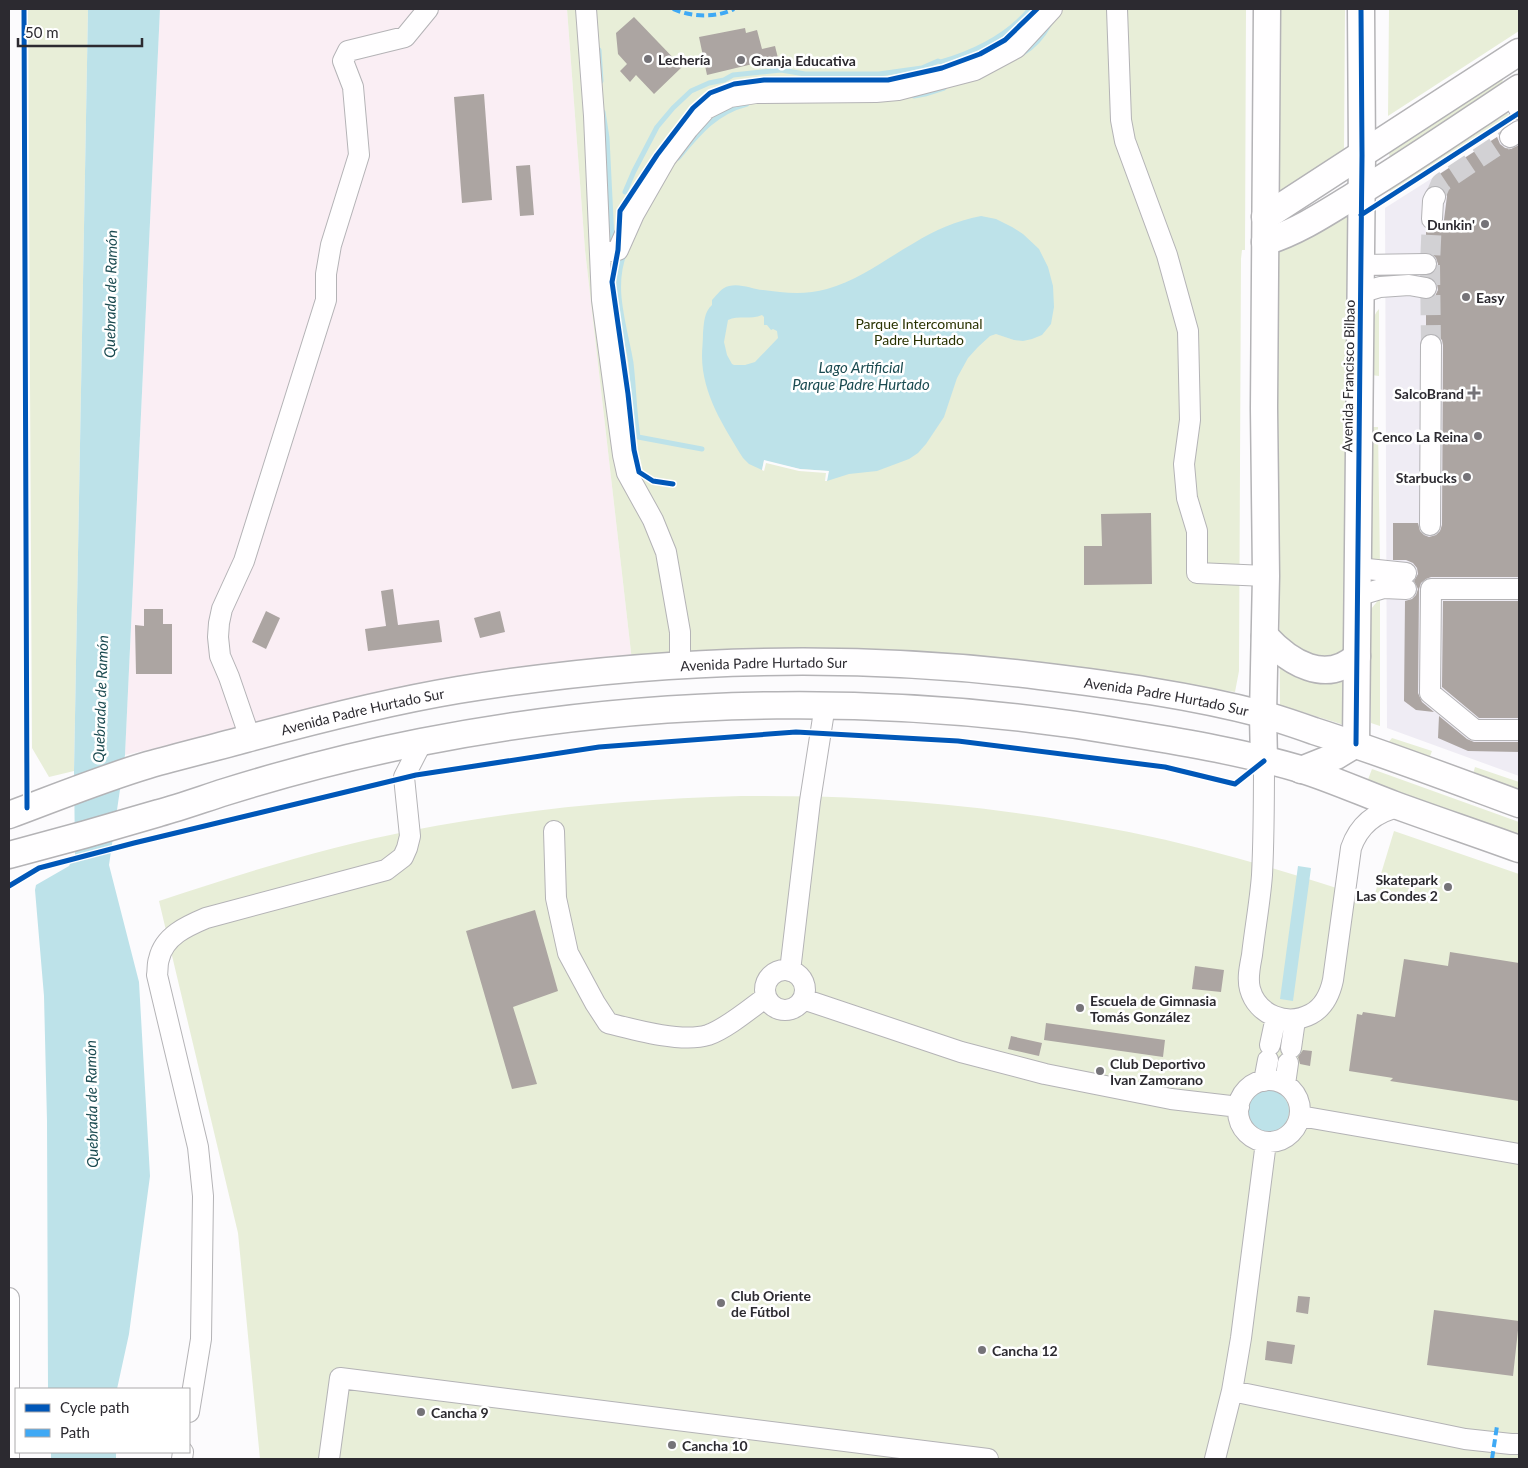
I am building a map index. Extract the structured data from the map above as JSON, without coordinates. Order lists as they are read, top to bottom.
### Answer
{
  "streets": {
    "main road": ["Avenida Francisco Bilbao", "Avenida Padre Hurtado Sur"]
  },
  "crossings": [
    ["Avenida Francisco Bilbao", "Avenida Padre Hurtado Sur"]
  ],
  "water": ["Quebrada de Ramón", "Lago Artificial Parque Padre Hurtado"],
  "parks": ["Parque Intercomunal Padre Hurtado"],
  "places": {
    "other": [
      "Lechería",
      "Granja Educativa",
      "Dunkin'",
      "Easy",
      "Cenco La Reina",
      "Starbucks",
      "Skatepark Las Condes 2",
      "Escuela de Gimnasia Tomás González",
      "Club Deportivo Ivan Zamorano",
      "Club Oriente de Fútbol",
      "Cancha 12",
      "Cancha 9",
      "Cancha 10"
    ],
    "health": ["SalcoBrand"]
  },
  "legend": ["Cycle path", "Path"],
  "scale_bar": "50 m"
}
